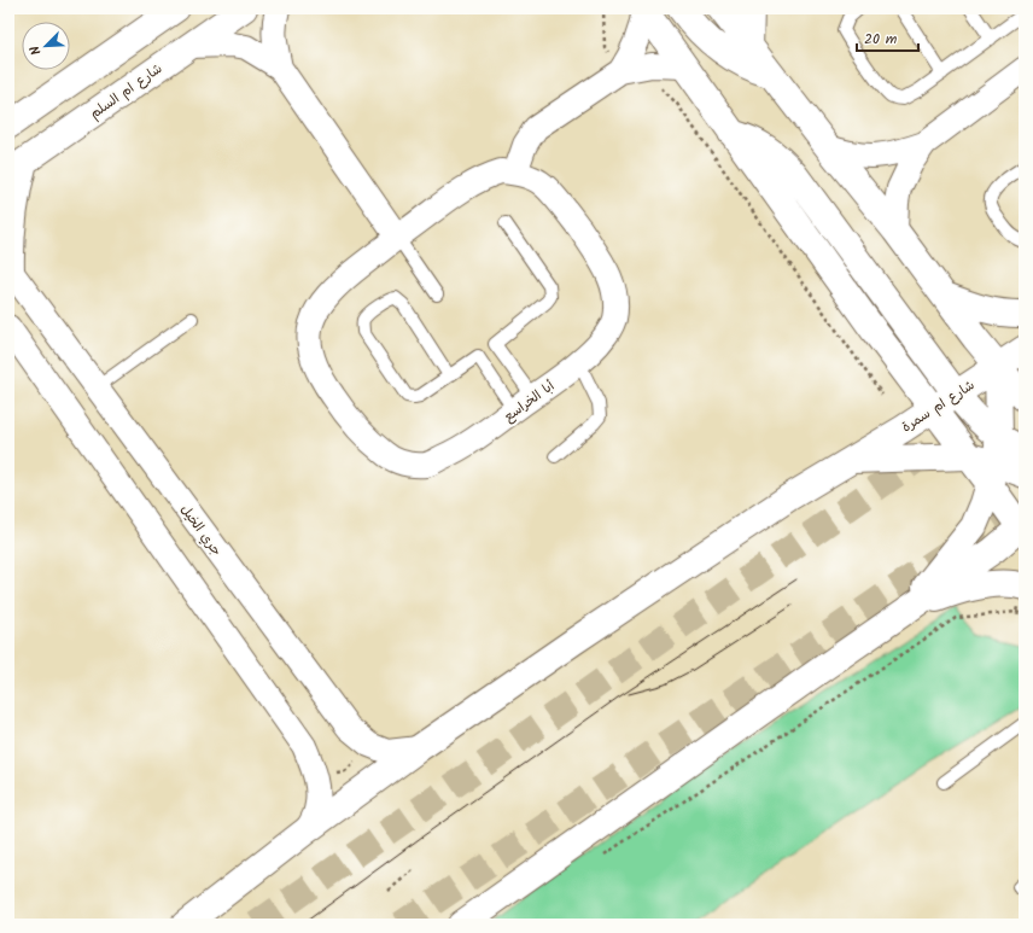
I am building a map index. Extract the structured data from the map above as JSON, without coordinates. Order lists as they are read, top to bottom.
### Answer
{
  "streets": {
    "street": [
      "شارع ام السلم",
      "أبا الخراسع",
      "شارع ام سمرة",
      "جري الخيل"
    ]
  },
  "crossings": [
    ["شارع ام سمرة", "جري الخيل"]
  ],
  "scale_bar": "20 m",
  "north": "bottom left"
}
